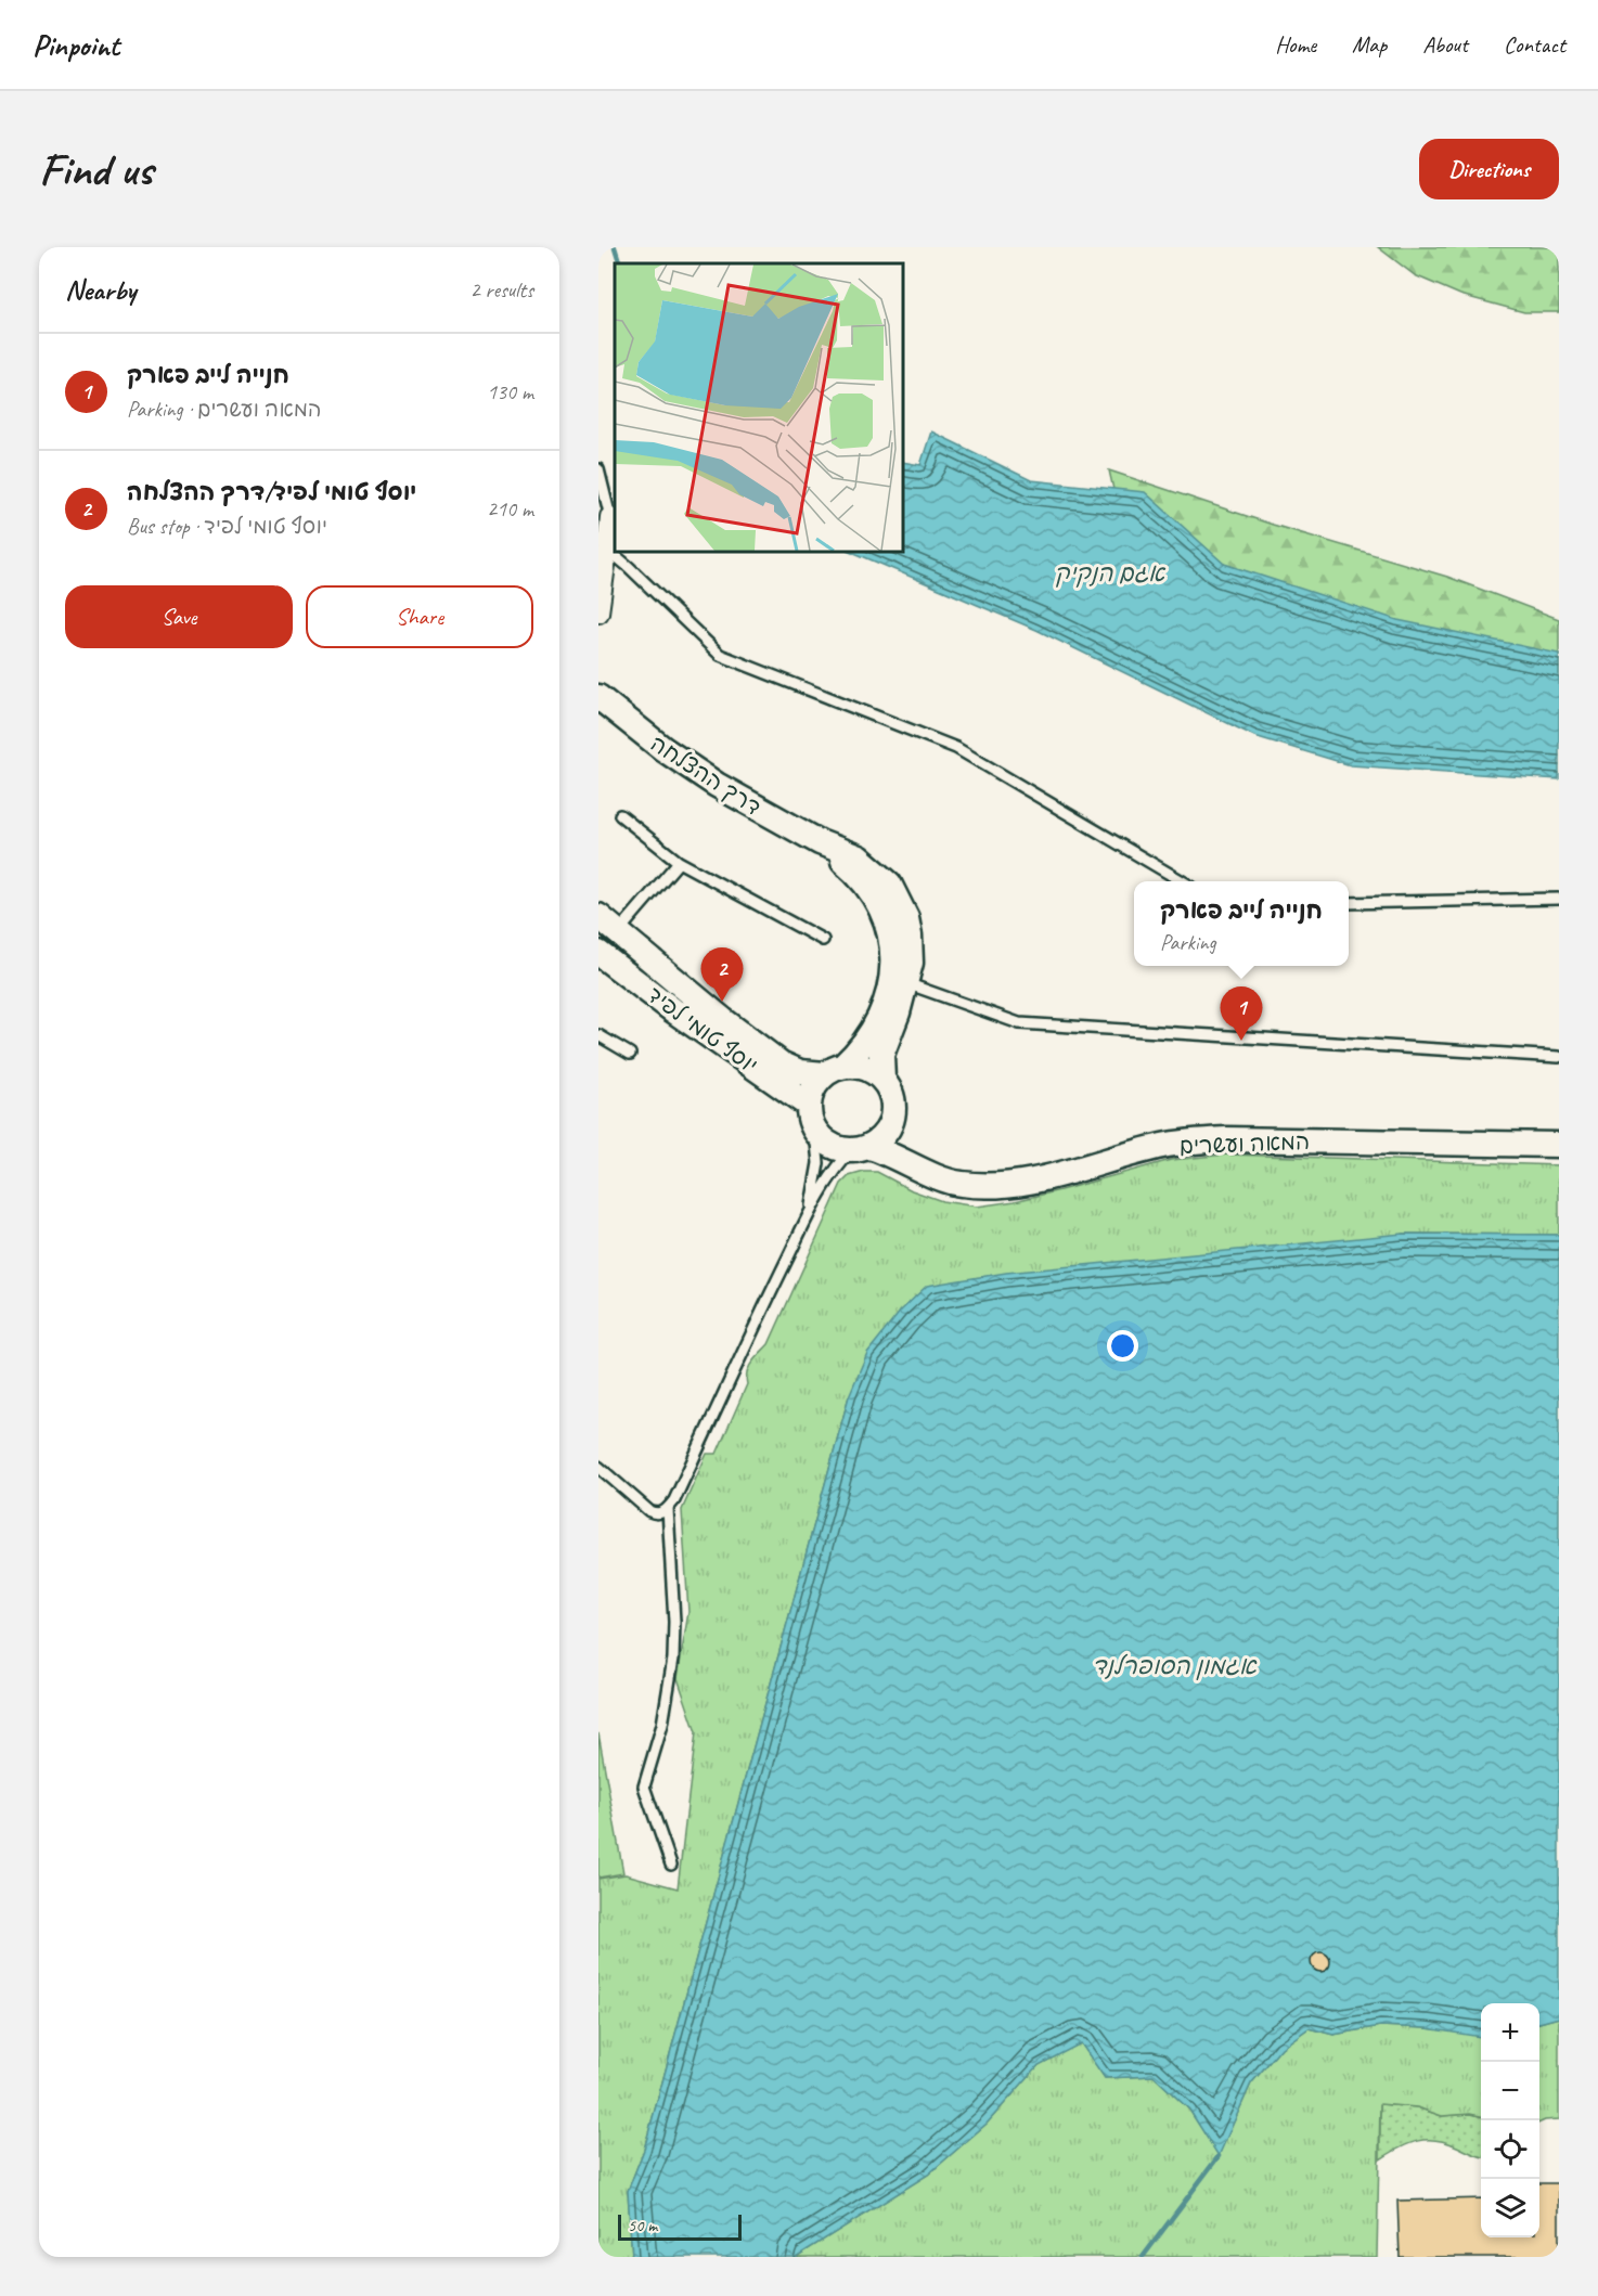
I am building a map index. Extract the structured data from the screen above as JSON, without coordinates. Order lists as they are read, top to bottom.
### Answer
{
  "streets": {
    "street": ["דרך ההצלחה", "יוסף טומי לפיד", "המאה ועשרים"]
  },
  "crossings": [
    ["דרך ההצלחה", "יוסף טומי לפיד"],
    ["דרך ההצלחה", "המאה ועשרים"],
    ["יוסף טומי לפיד", "המאה ועשרים"]
  ],
  "water": ["אגם הנקיק", "אגמון הסופרלנד"],
  "scale_bar": "50 m",
  "page": {
    "header": "Pinpoint",
    "nav": [
      "Home",
      "Map",
      "About",
      "Contact"
    ],
    "buttons": [
      "Directions",
      ["Save", "Share"]
    ],
    "title": "Find us",
    "heading": ["Nearby", "2 results"],
    "list": [
      {
        "mark": "1",
        "name": "חנייה לייב פארק",
        "note": "Parking · המאה ועשרים",
        "value": "130 m"
      },
      {
        "mark": "2",
        "name": "יוסף טומי לפיד/דרך ההצלחה",
        "note": "Bus stop · יוסף טומי לפיד",
        "value": "210 m"
      }
    ],
    "popup": ["חנייה לייב פארק", "Parking"],
    "pins": ["2", "1"],
    "map_buttons": ["+", "−"],
    "scale": "50 m"
  }
}
